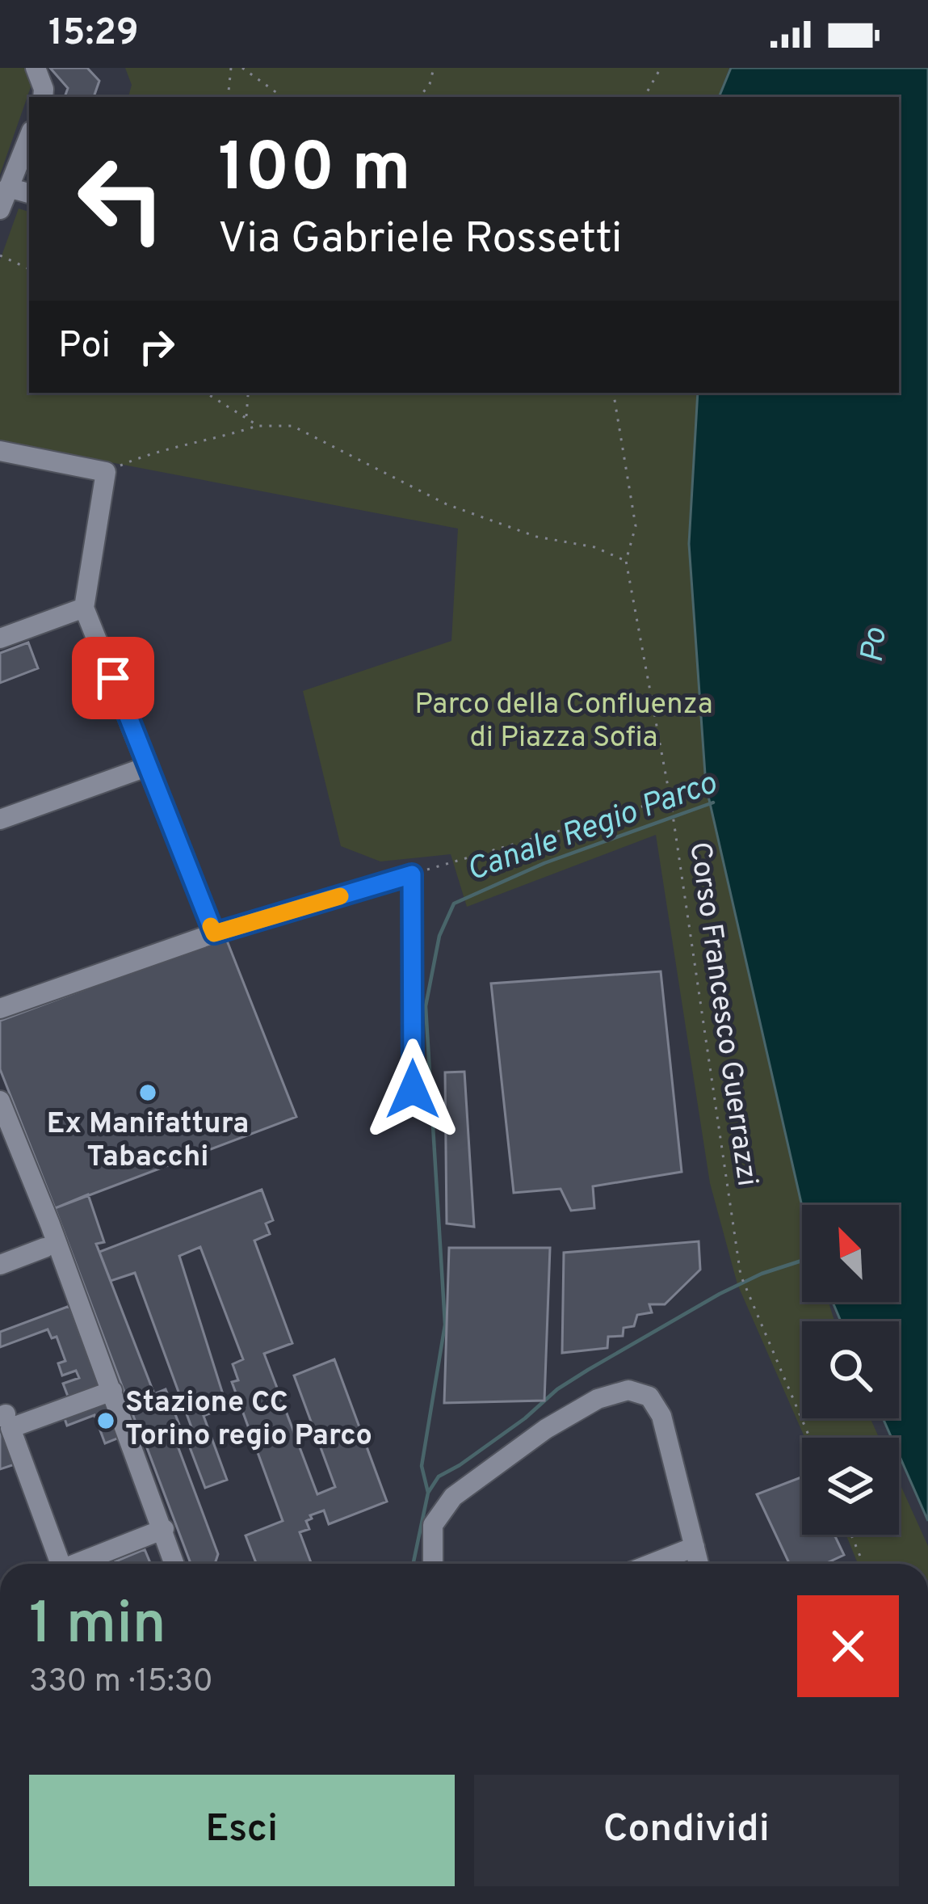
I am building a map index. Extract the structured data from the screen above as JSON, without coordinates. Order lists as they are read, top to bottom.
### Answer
{
  "streets": {
    "path": ["Corso Francesco Guerrazzi"]
  },
  "water": ["Po", "Canale Regio Parco"],
  "parks": ["Parco della Confluenza di Piazza Sofia"],
  "places": ["Ex Manifattura Tabacchi", "Stazione CC Torino regio Parco"],
  "north": "top left",
  "page": {
    "status": "15:29",
    "turn": ["100 m", "Via Gabriele Rossetti"],
    "then": "Poi",
    "heading": ["1 min", "330 m · 15:30"],
    "buttons": ["Esci", "Condividi"]
  }
}
